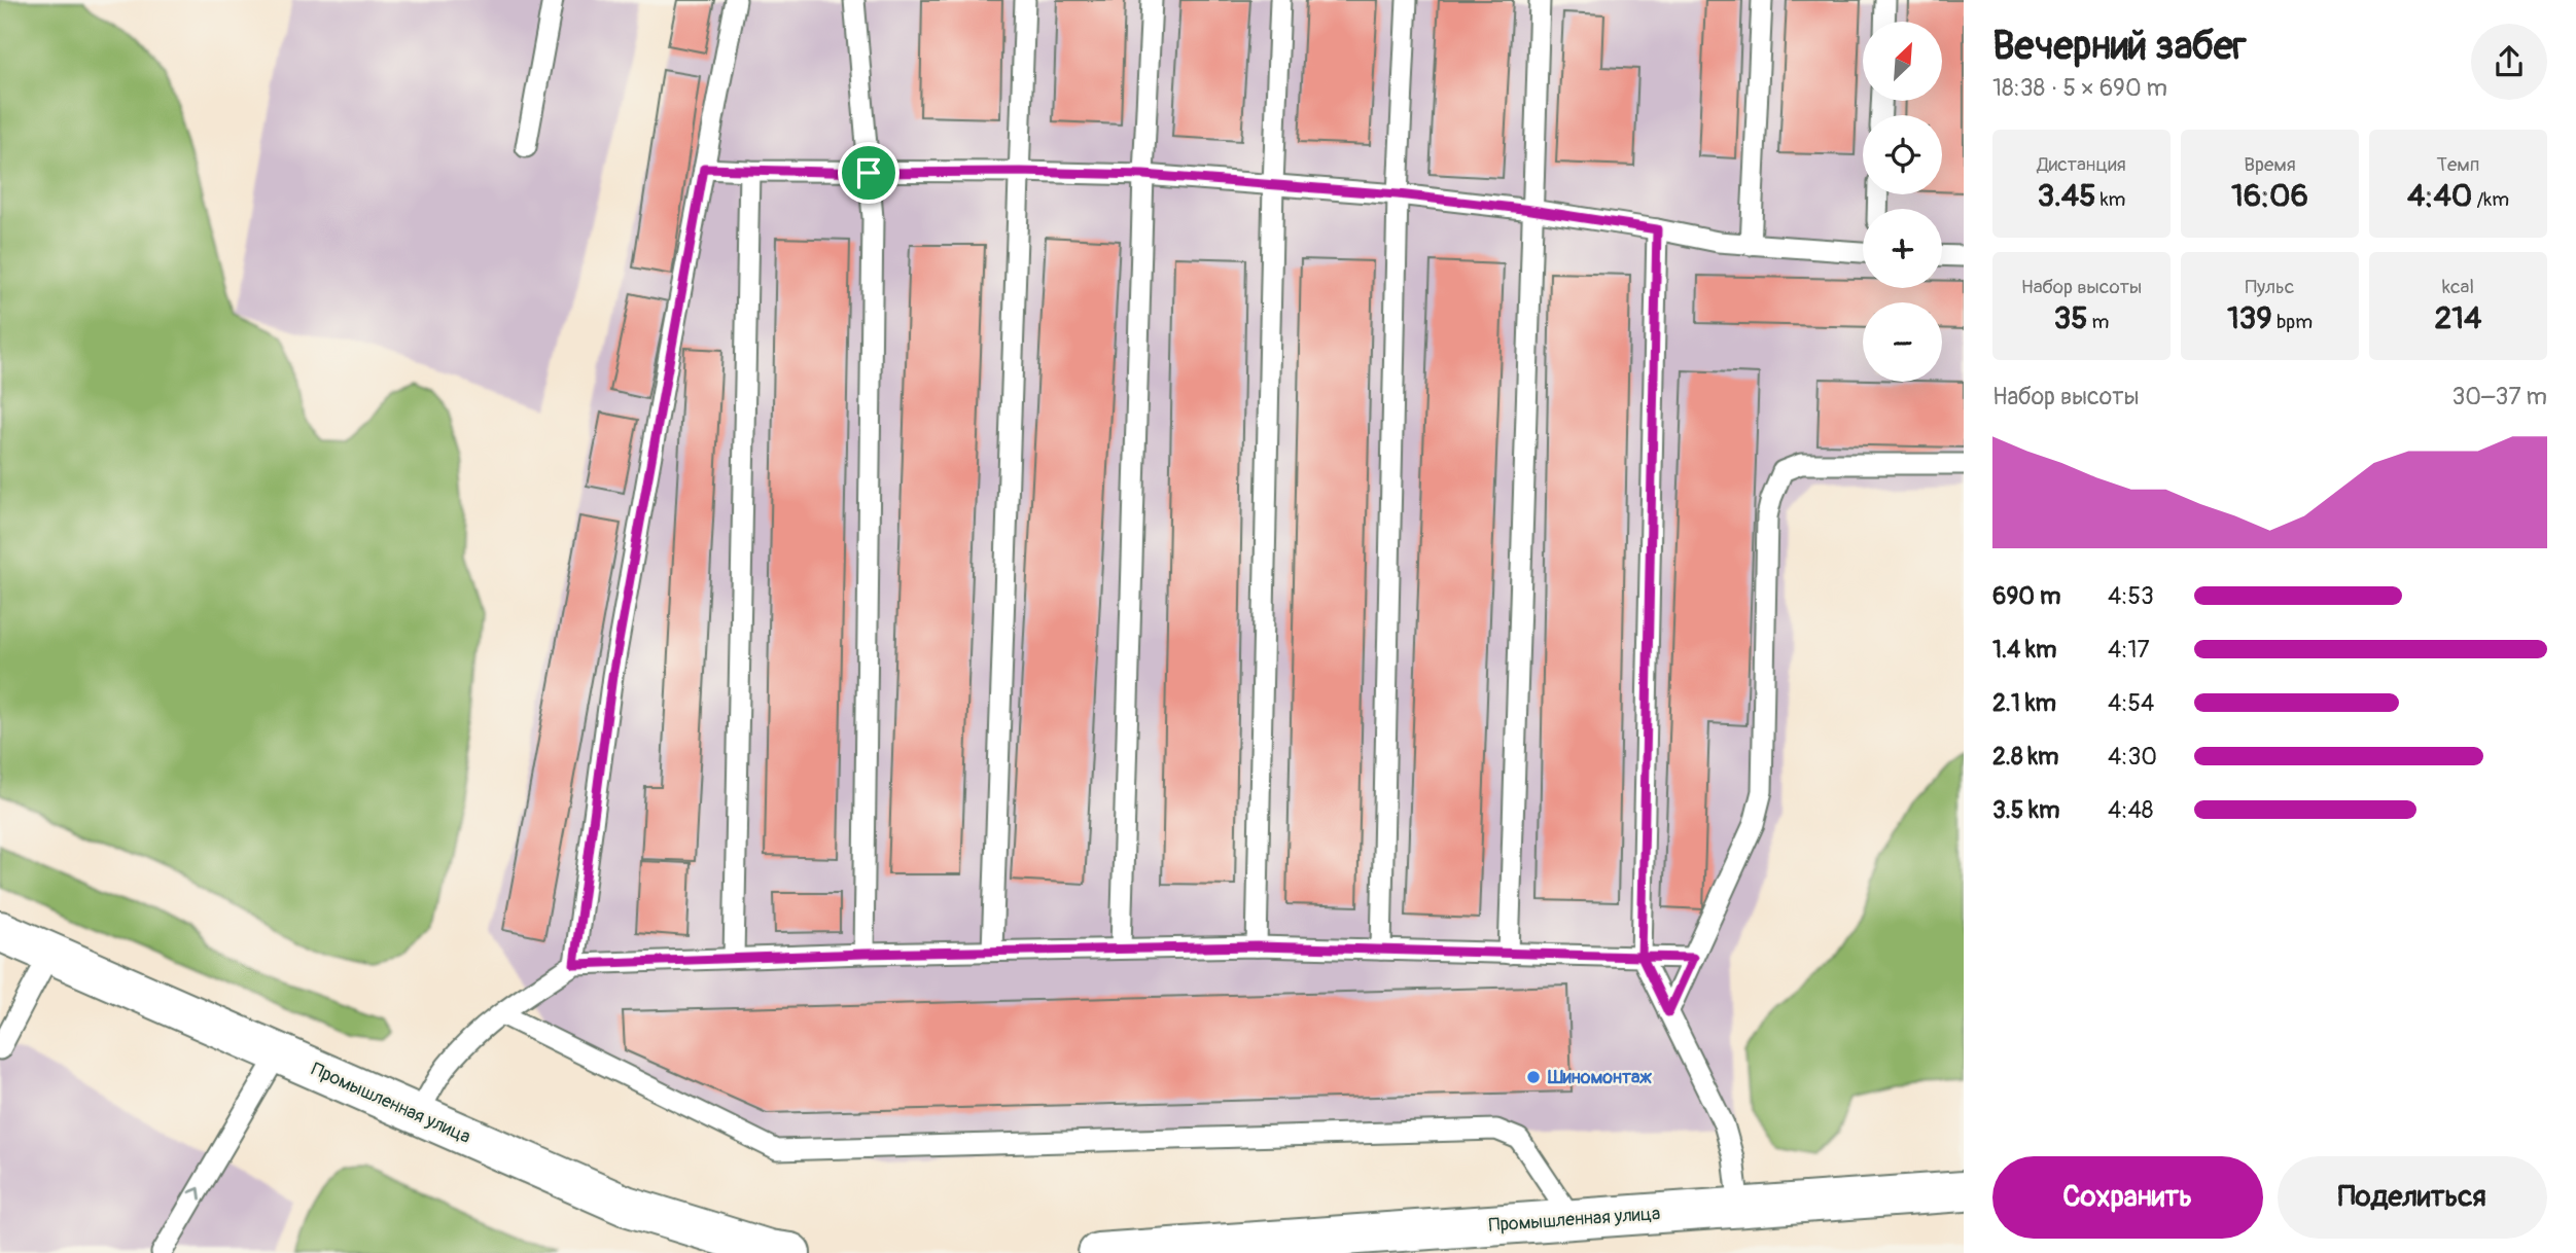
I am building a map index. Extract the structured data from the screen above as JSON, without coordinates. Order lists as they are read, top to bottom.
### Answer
{
  "streets": {
    "street": ["Промышленная улица"]
  },
  "places": ["Шиномонтаж"],
  "north": "top right",
  "page": {
    "heading": ["Вечерний забег", "18:38 · 5 × 690 m"],
    "map_buttons": ["+", "−"],
    "stats": [
      ["Дистанция", "3.45 km"],
      ["Время", "16:06"],
      ["Темп", "4:40 /km"],
      ["Набор высоты", "35 m"],
      ["Пульс", "139 bpm"],
      ["kcal", "214"]
    ],
    "chart": ["Набор высоты", "30–37 m"],
    "list": [
      {
        "name": "690 m",
        "note": "4:53"
      },
      {
        "name": "1.4 km",
        "note": "4:17"
      },
      {
        "name": "2.1 km",
        "note": "4:54"
      },
      {
        "name": "2.8 km",
        "note": "4:30"
      },
      {
        "name": "3.5 km",
        "note": "4:48"
      }
    ],
    "buttons": ["Сохранить", "Поделиться"]
  }
}
